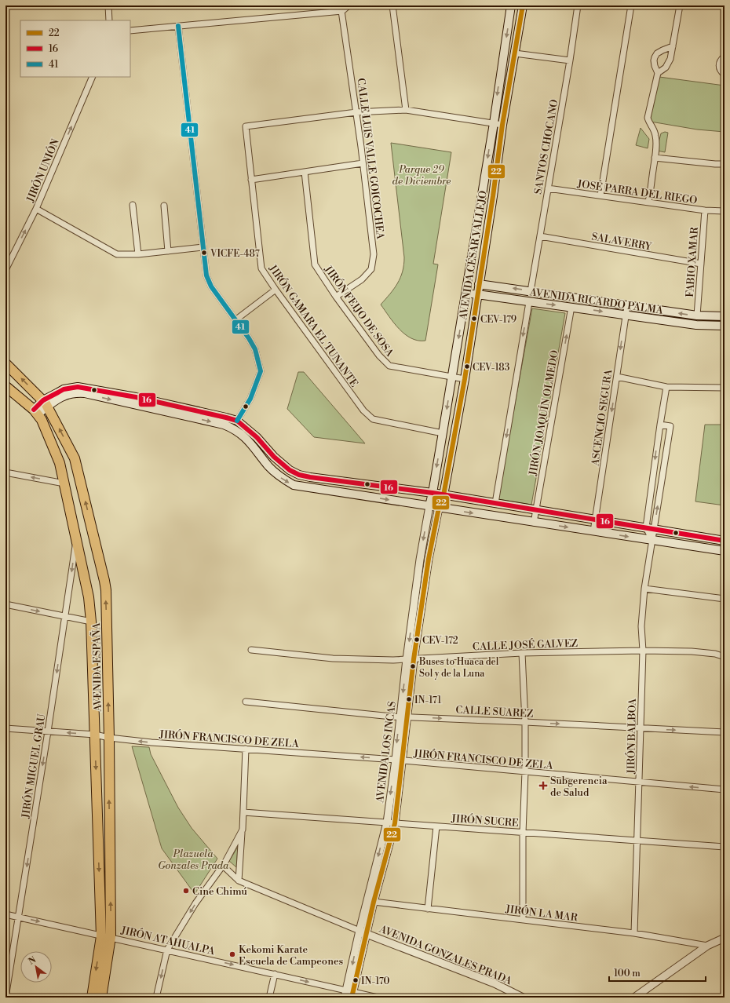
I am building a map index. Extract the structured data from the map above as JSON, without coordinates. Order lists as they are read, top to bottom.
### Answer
{
  "streets": {
    "main road": ["AVENIDA CÉSAR VALLEJO", "AVENIDA RICARDO PALMA", "AVENIDA ESPAÑA"],
    "street": [
      "SANTOS CHOCANO",
      "CALLE LUIS VALLE GOICOCHEA",
      "JIRÓN UNIÓN",
      "JOSÉ PARRA DEL RIEGO",
      "SALAVERRY",
      "FABIO XAMAR",
      "JIRÓN FEIJO DE SOSA",
      "JIRÓN GAMARA EL TUNANTE",
      "JIRÓN JOAQUÍN OLMEDO",
      "ASCENCIO SEGURA",
      "CALLE JOSÉ GALVEZ",
      "CALLE SUAREZ",
      "JIRÓN BALBOA",
      "JIRÓN FRANCISCO DE ZELA",
      "AVENIDA LOS INCAS",
      "JIRÓN MIGUEL GRAU",
      "JIRÓN SUCRE",
      "JIRÓN LA MAR",
      "JIRÓN ATAHUALPA",
      "AVENIDA GONZALES PRADA"
    ]
  },
  "crossings": [
    ["SANTOS CHOCANO", "JOSÉ PARRA DEL RIEGO"],
    ["SANTOS CHOCANO", "SALAVERRY"],
    ["SANTOS CHOCANO", "AVENIDA RICARDO PALMA"],
    ["CALLE LUIS VALLE GOICOCHEA", "JIRÓN FEIJO DE SOSA"],
    ["CALLE LUIS VALLE GOICOCHEA", "JIRÓN GAMARA EL TUNANTE"],
    ["JOSÉ PARRA DEL RIEGO", "FABIO XAMAR"],
    ["SALAVERRY", "FABIO XAMAR"],
    ["AVENIDA CÉSAR VALLEJO", "AVENIDA RICARDO PALMA"],
    ["AVENIDA CÉSAR VALLEJO", "JIRÓN FEIJO DE SOSA"],
    ["AVENIDA CÉSAR VALLEJO", "JIRÓN GAMARA EL TUNANTE"],
    ["AVENIDA CÉSAR VALLEJO", "AVENIDA LOS INCAS"],
    ["FABIO XAMAR", "AVENIDA RICARDO PALMA"],
    ["AVENIDA RICARDO PALMA", "JIRÓN JOAQUÍN OLMEDO"],
    ["AVENIDA RICARDO PALMA", "ASCENCIO SEGURA"],
    ["CALLE JOSÉ GALVEZ", "JIRÓN BALBOA"],
    ["CALLE JOSÉ GALVEZ", "AVENIDA LOS INCAS"],
    ["AVENIDA ESPAÑA", "JIRÓN FRANCISCO DE ZELA"],
    ["AVENIDA ESPAÑA", "JIRÓN MIGUEL GRAU"],
    ["AVENIDA ESPAÑA", "JIRÓN ATAHUALPA"],
    ["CALLE SUAREZ", "JIRÓN BALBOA"],
    ["CALLE SUAREZ", "AVENIDA LOS INCAS"],
    ["JIRÓN BALBOA", "JIRÓN FRANCISCO DE ZELA"],
    ["JIRÓN BALBOA", "JIRÓN SUCRE"],
    ["JIRÓN BALBOA", "JIRÓN LA MAR"],
    ["JIRÓN FRANCISCO DE ZELA", "AVENIDA LOS INCAS"],
    ["JIRÓN FRANCISCO DE ZELA", "JIRÓN MIGUEL GRAU"],
    ["AVENIDA LOS INCAS", "JIRÓN SUCRE"],
    ["AVENIDA LOS INCAS", "JIRÓN LA MAR"],
    ["AVENIDA LOS INCAS", "JIRÓN ATAHUALPA"],
    ["AVENIDA LOS INCAS", "AVENIDA GONZALES PRADA"],
    ["JIRÓN MIGUEL GRAU", "JIRÓN ATAHUALPA"]
  ],
  "one_way": [
    "JIRÓN UNIÓN",
    "ASCENCIO SEGURA",
    "CALLE SUAREZ",
    "JIRÓN FRANCISCO DE ZELA",
    "JIRÓN MIGUEL GRAU",
    "JIRÓN ATAHUALPA"
  ],
  "parks": ["Parque 29 de Diciembre", "Plazuela Gonzales Prada"],
  "places": {
    "other": [
      "VICFE-487",
      "CEV-179",
      "CEV-183",
      "CEV-172",
      "Buses to Huaca del Sol y de la Luna",
      "IN-171",
      "Cine Chimú",
      "Kekomi Karate Escuela de Campeones",
      "IN-170"
    ],
    "health": ["Subgerencia de Salud"]
  },
  "lines": ["transit line 22", "transit line 41", "transit line 16"],
  "legend": ["22", "16", "41"],
  "scale_bar": "100 m",
  "north": "top left"
}
